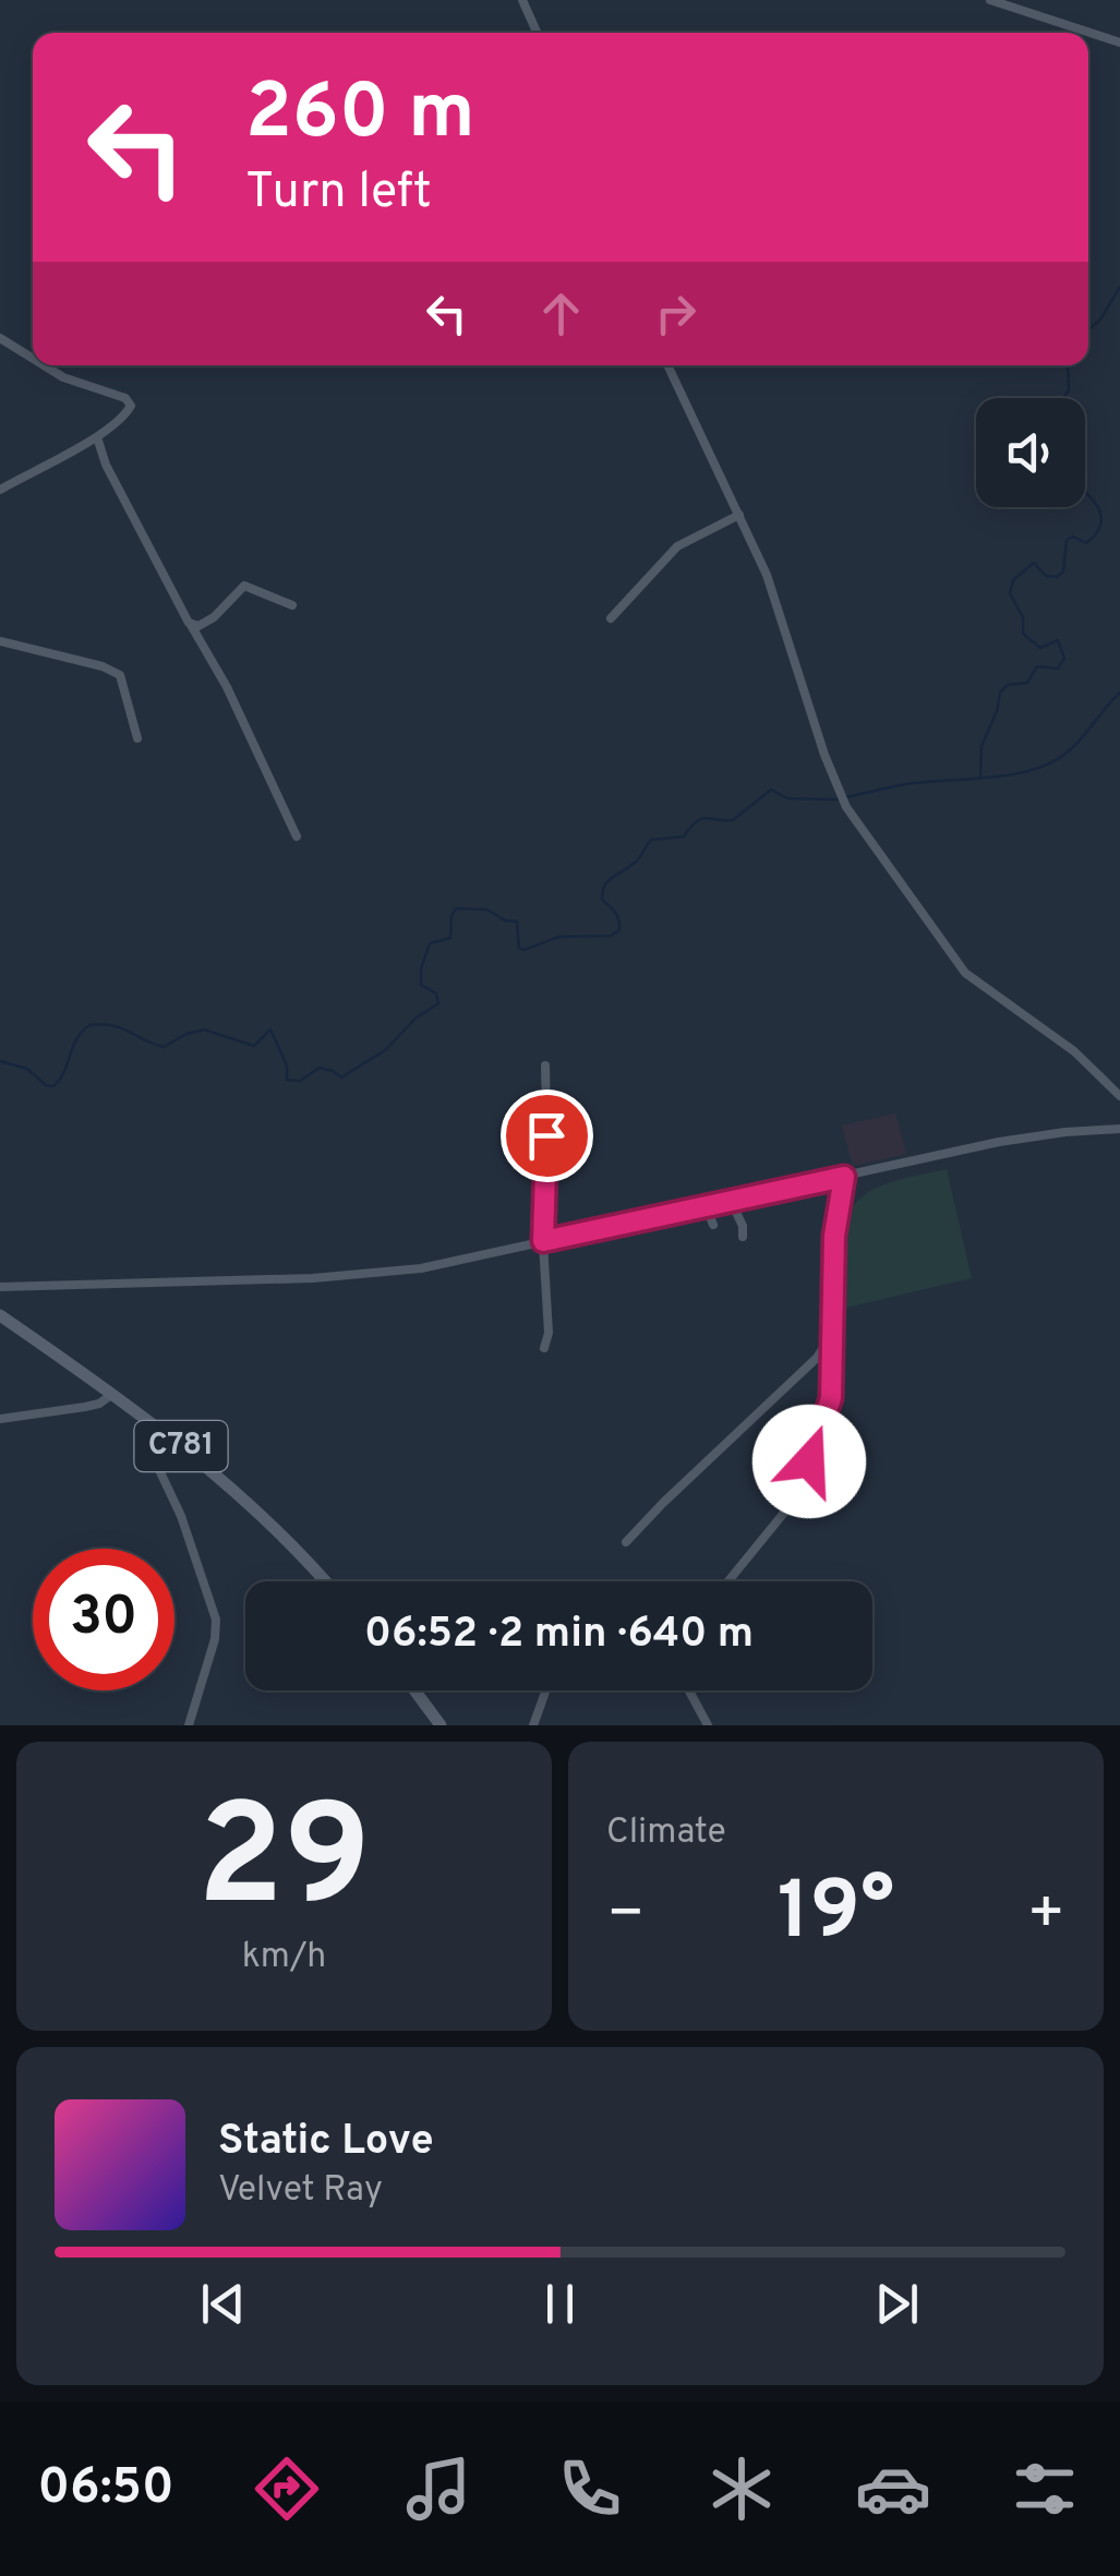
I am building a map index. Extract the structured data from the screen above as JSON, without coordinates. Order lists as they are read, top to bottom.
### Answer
{
  "streets": {
    "main road": ["C781"]
  },
  "page": {
    "turn": ["260 m", "Turn left"],
    "limit": "30",
    "trip": "06:52 · 2 min · 640 m",
    "tile": [
      ["29", "km/h"],
      "Climate"
    ],
    "heat": ["−", "19°", "+"],
    "song": ["Static Love", "Velvet Ray"],
    "tabs": "06:50"
  }
}
